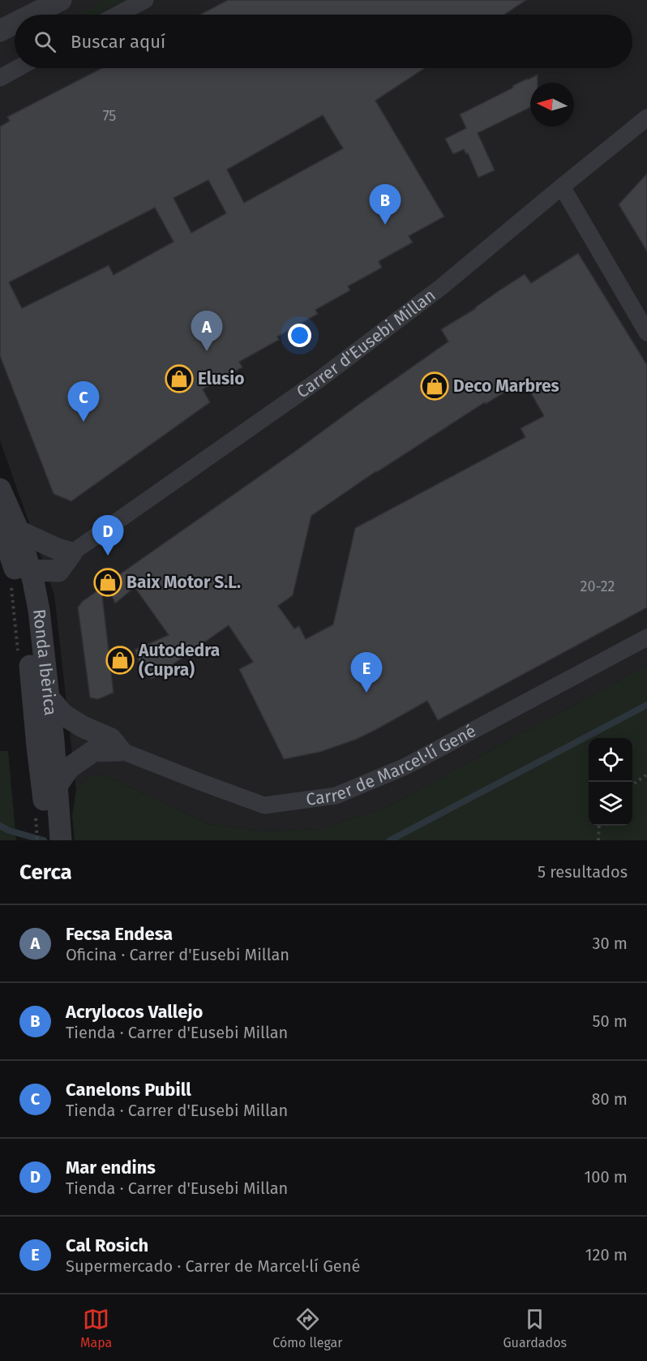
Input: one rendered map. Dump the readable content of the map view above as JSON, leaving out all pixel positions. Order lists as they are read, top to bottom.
{
  "streets": {
    "street": ["Carrer d'Eusebi Millan", "Ronda Ibèrica", "Carrer de Marcel·lí Gené"]
  },
  "places": {
    "shop": [
      "Elusio",
      "Deco Marbres",
      "Baix Motor S.L.",
      "Autodedra (Cupra)"
    ]
  },
  "house_numbers": ["75", "20-22"],
  "north": "left",
  "page": {
    "search": "Buscar aquí",
    "pins": [
      "B",
      "A",
      "C",
      "D",
      "E"
    ],
    "heading": ["Cerca", "5 resultados"],
    "list": [
      {
        "mark": "A",
        "name": "Fecsa Endesa",
        "note": "Oficina · Carrer d'Eusebi Millan",
        "value": "30 m"
      },
      {
        "mark": "B",
        "name": "Acrylocos Vallejo",
        "note": "Tienda · Carrer d'Eusebi Millan",
        "value": "50 m"
      },
      {
        "mark": "C",
        "name": "Canelons Pubill",
        "note": "Tienda · Carrer d'Eusebi Millan",
        "value": "80 m"
      },
      {
        "mark": "D",
        "name": "Mar endins",
        "note": "Tienda · Carrer d'Eusebi Millan",
        "value": "100 m"
      },
      {
        "mark": "E",
        "name": "Cal Rosich",
        "note": "Supermercado · Carrer de Marcel·lí Gené",
        "value": "120 m"
      }
    ],
    "nav": ["Mapa", "Cómo llegar", "Guardados"]
  }
}
